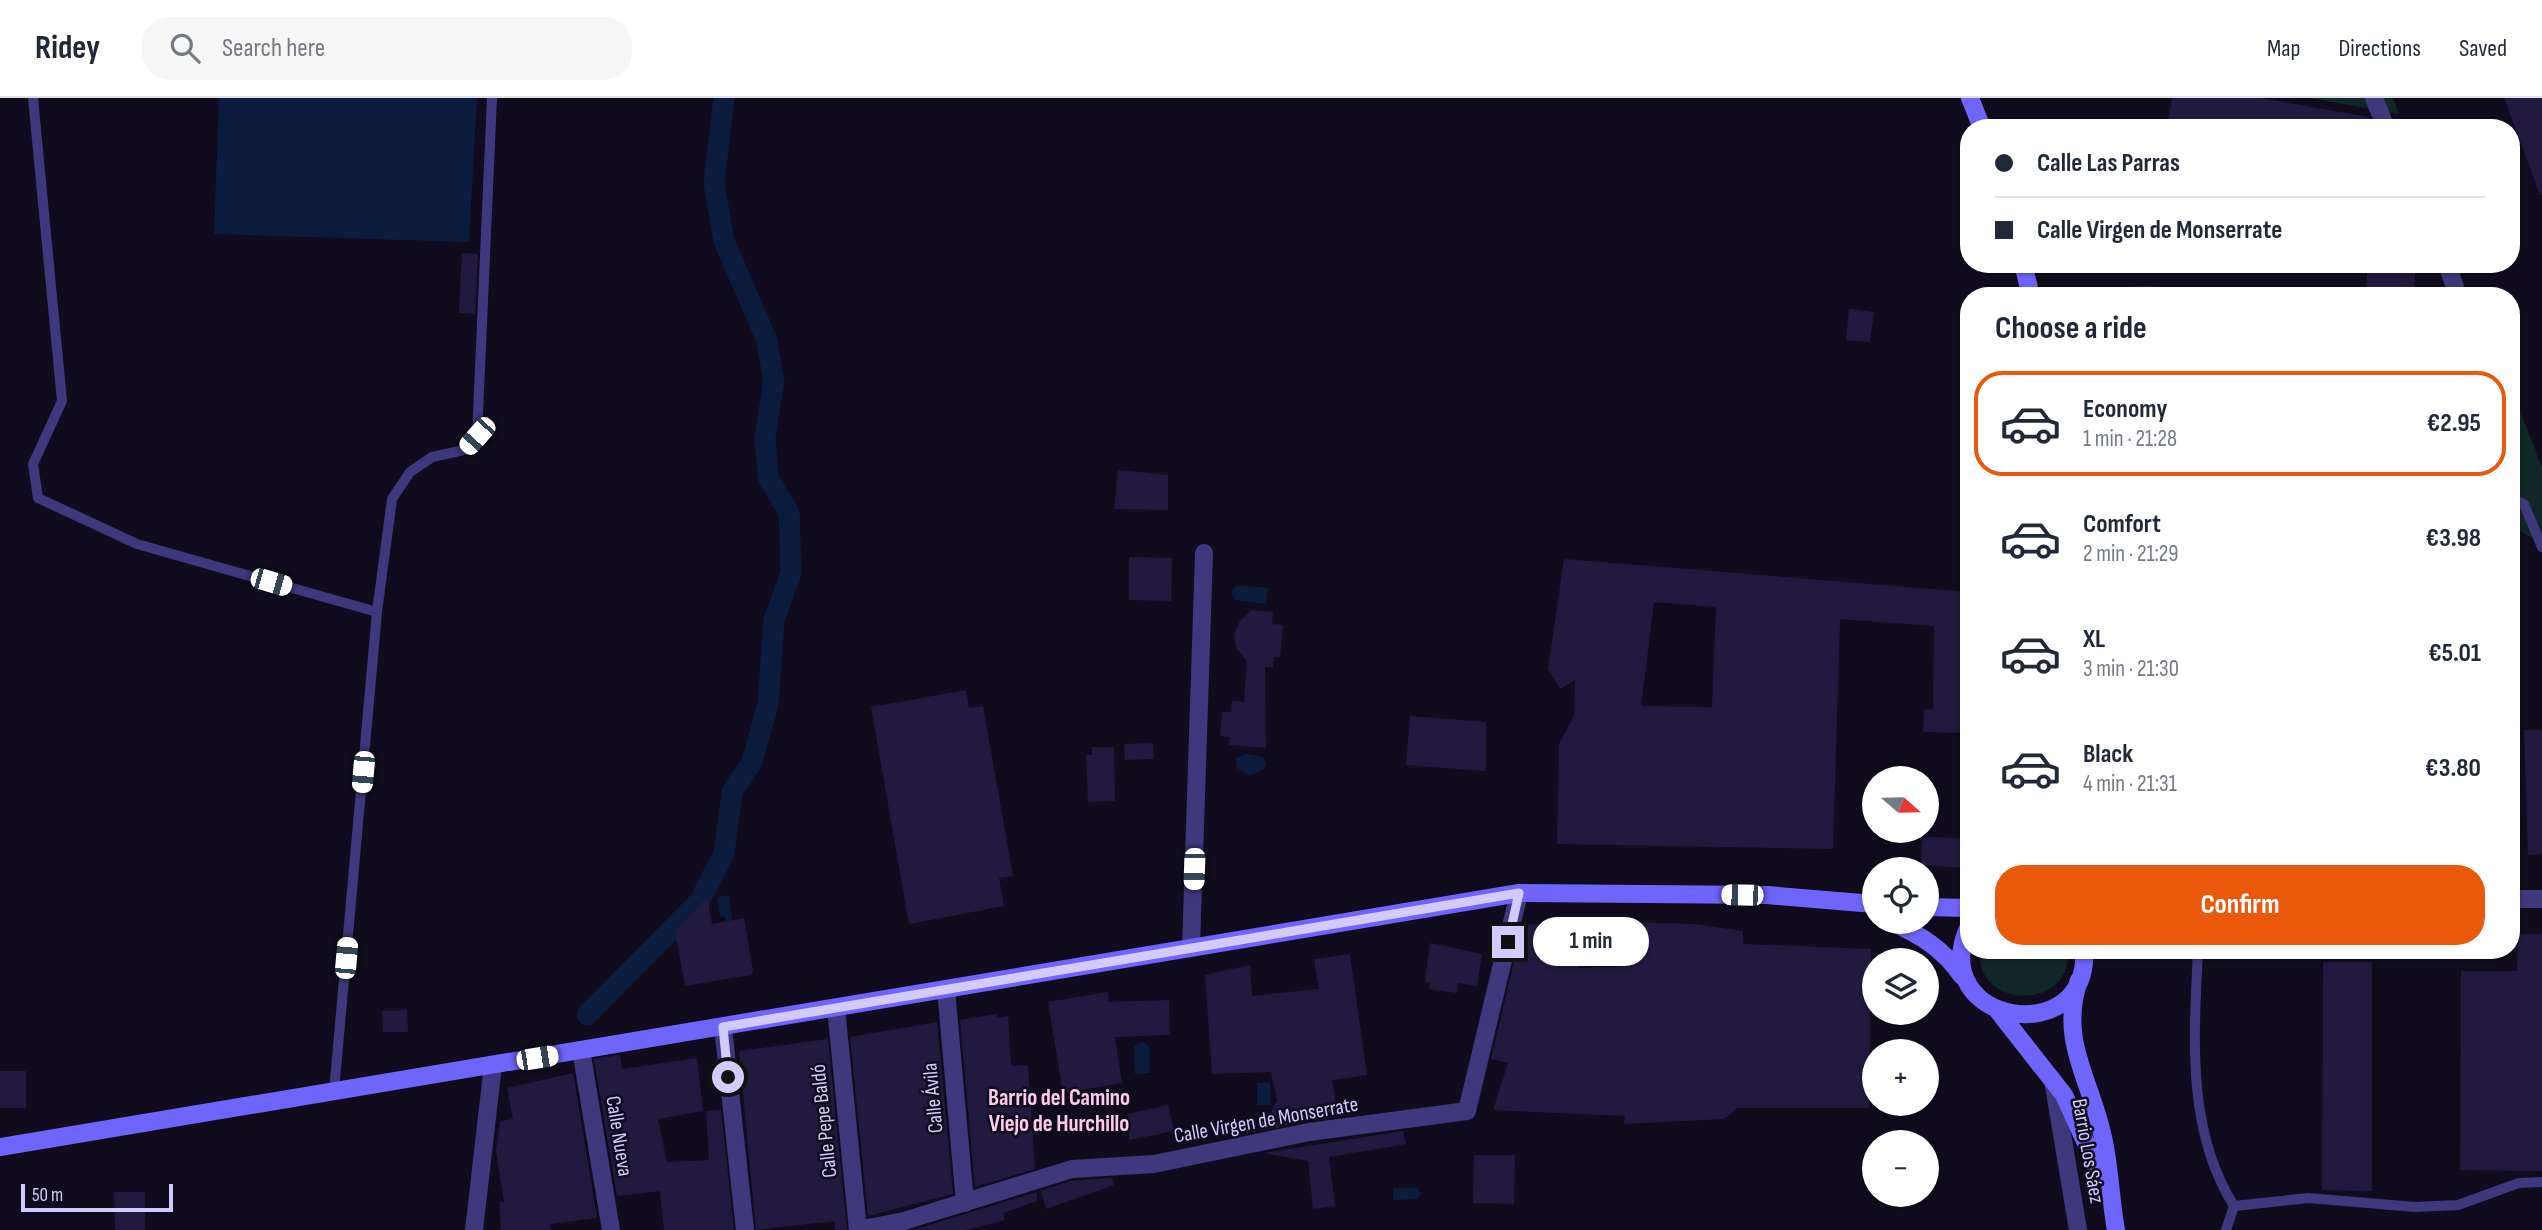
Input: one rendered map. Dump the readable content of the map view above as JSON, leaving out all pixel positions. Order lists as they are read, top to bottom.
{
  "streets": {
    "street": [
      "Calle Ávila",
      "Calle Virgen de Monserrate",
      "Calle Pepe Baldó",
      "Calle Nueva",
      "Barrio Los Sáez"
    ]
  },
  "crossings": [
    ["Calle Ávila", "Calle Virgen de Monserrate"],
    ["Calle Virgen de Monserrate", "Calle Pepe Baldó"]
  ],
  "districts": ["Barrio del Camino Viejo de Hurchillo"],
  "scale_bar": "50 m",
  "north": "right",
  "page": {
    "header": "Ridey",
    "search": "Search here",
    "nav": ["Map", "Directions", "Saved"],
    "banner": ["Calle Las Parras", "Calle Virgen de Monserrate"],
    "heading": "Choose a ride",
    "list": [
      {
        "name": "Economy",
        "note": "1 min · 21:28",
        "value": "€2.95"
      },
      {
        "name": "Comfort",
        "note": "2 min · 21:29",
        "value": "€3.98"
      },
      {
        "name": "XL",
        "note": "3 min · 21:30",
        "value": "€5.01"
      },
      {
        "name": "Black",
        "note": "4 min · 21:31",
        "value": "€3.80"
      }
    ],
    "map_buttons": ["+", "−"],
    "buttons": "Confirm",
    "bubble": "1 min",
    "scale": "50 m"
  }
}
